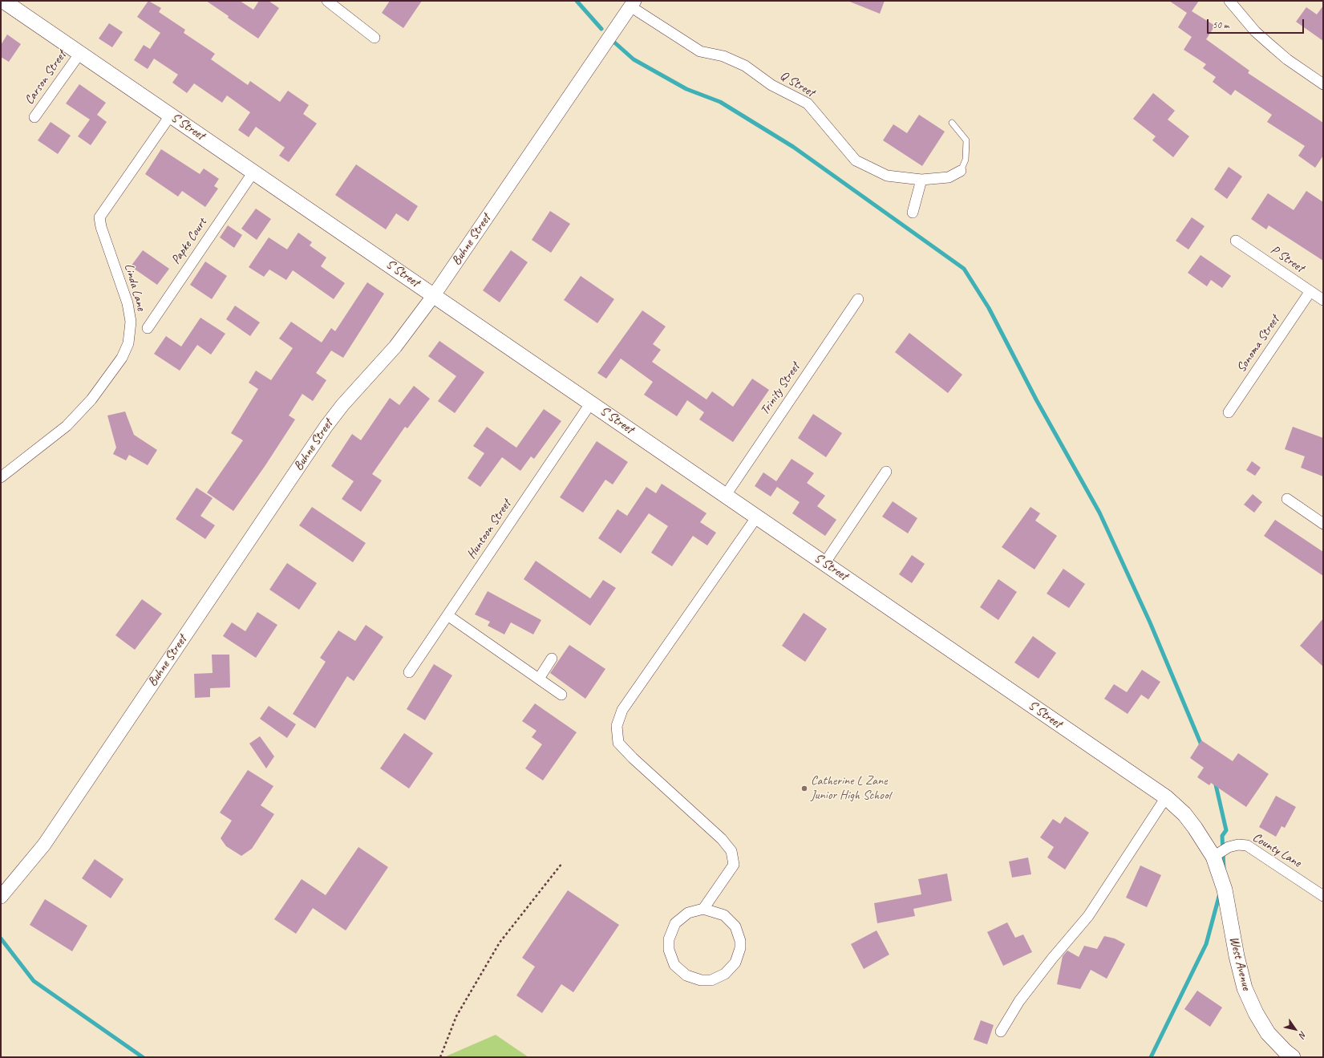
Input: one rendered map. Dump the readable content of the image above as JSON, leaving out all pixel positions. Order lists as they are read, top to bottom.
{
  "streets": {
    "main road": ["S Street", "West Avenue"],
    "street": [
      "Carson Street",
      "Q Street",
      "Buhne Street",
      "Papke Court",
      "P Street",
      "Linda Lane",
      "Sonoma Street",
      "Trinity Street",
      "Huntoon Street",
      "County Lane"
    ]
  },
  "crossings": [
    ["Carson Street", "S Street"],
    ["Q Street", "Buhne Street"],
    ["S Street", "Buhne Street"],
    ["S Street", "Papke Court"],
    ["S Street", "Linda Lane"],
    ["S Street", "Trinity Street"],
    ["S Street", "Huntoon Street"],
    ["S Street", "County Lane"],
    ["S Street", "West Avenue"],
    ["P Street", "Sonoma Street"],
    ["County Lane", "West Avenue"]
  ],
  "places": ["Catherine L Zane Junior High School"],
  "scale_bar": "50 m",
  "north": "bottom right"
}
